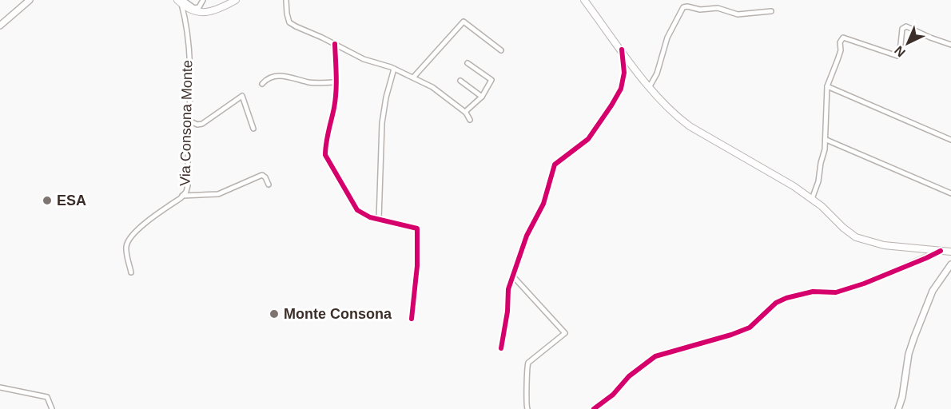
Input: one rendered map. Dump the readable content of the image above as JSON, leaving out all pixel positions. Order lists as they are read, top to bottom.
{
  "streets": {
    "street": ["Via Consona Monte"]
  },
  "places": ["ESA", "Monte Consona"],
  "north": "bottom left"
}
